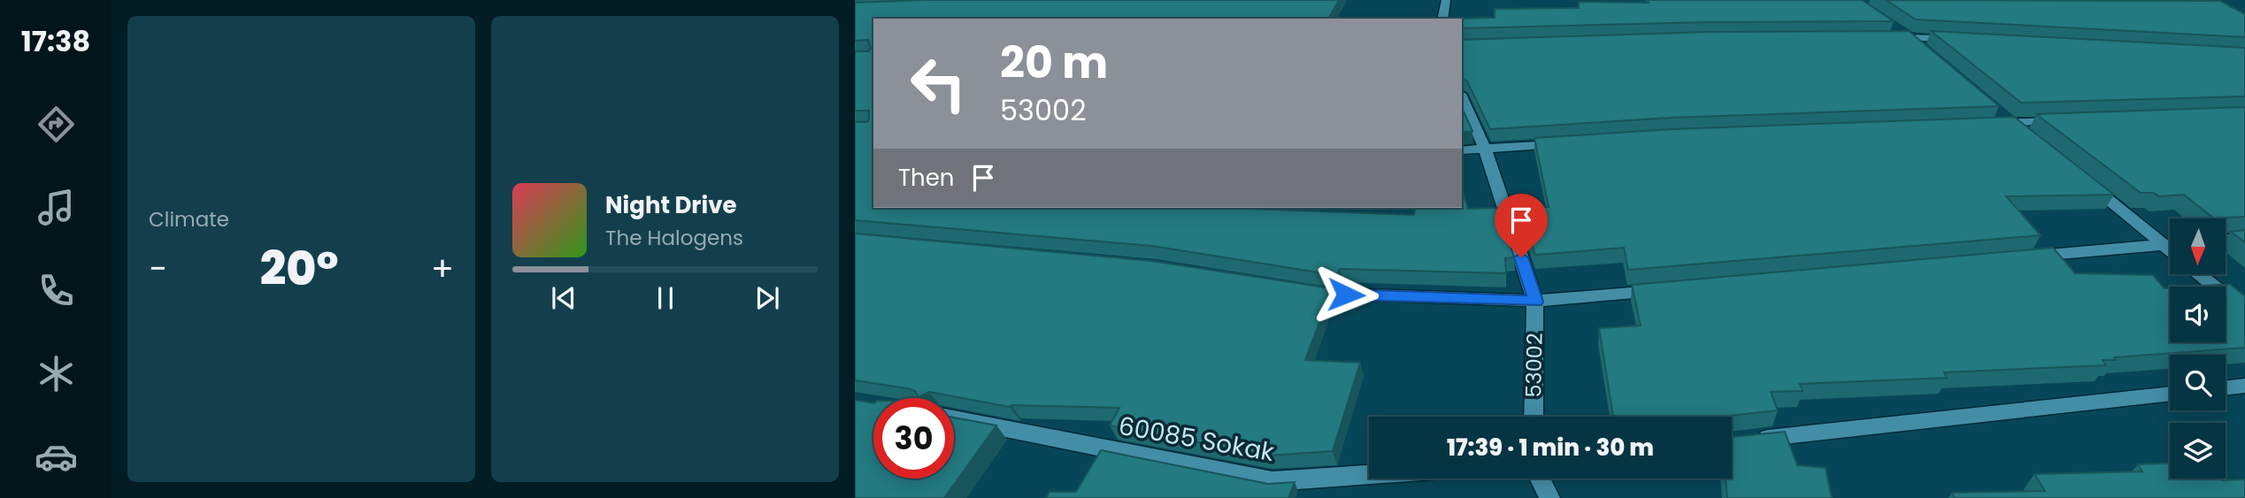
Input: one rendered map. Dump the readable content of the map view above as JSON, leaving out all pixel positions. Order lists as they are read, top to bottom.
{
  "streets": {
    "street": ["53002", "60085 Sokak"]
  },
  "north": "bottom",
  "page": {
    "tabs": "17:38",
    "tile": "Climate",
    "turn": ["20 m", "53002"],
    "then": "Then",
    "song": ["Night Drive", "The Halogens"],
    "heat": ["−", "20°", "+"],
    "limit": "30",
    "trip": "17:39 · 1 min · 30 m"
  }
}
